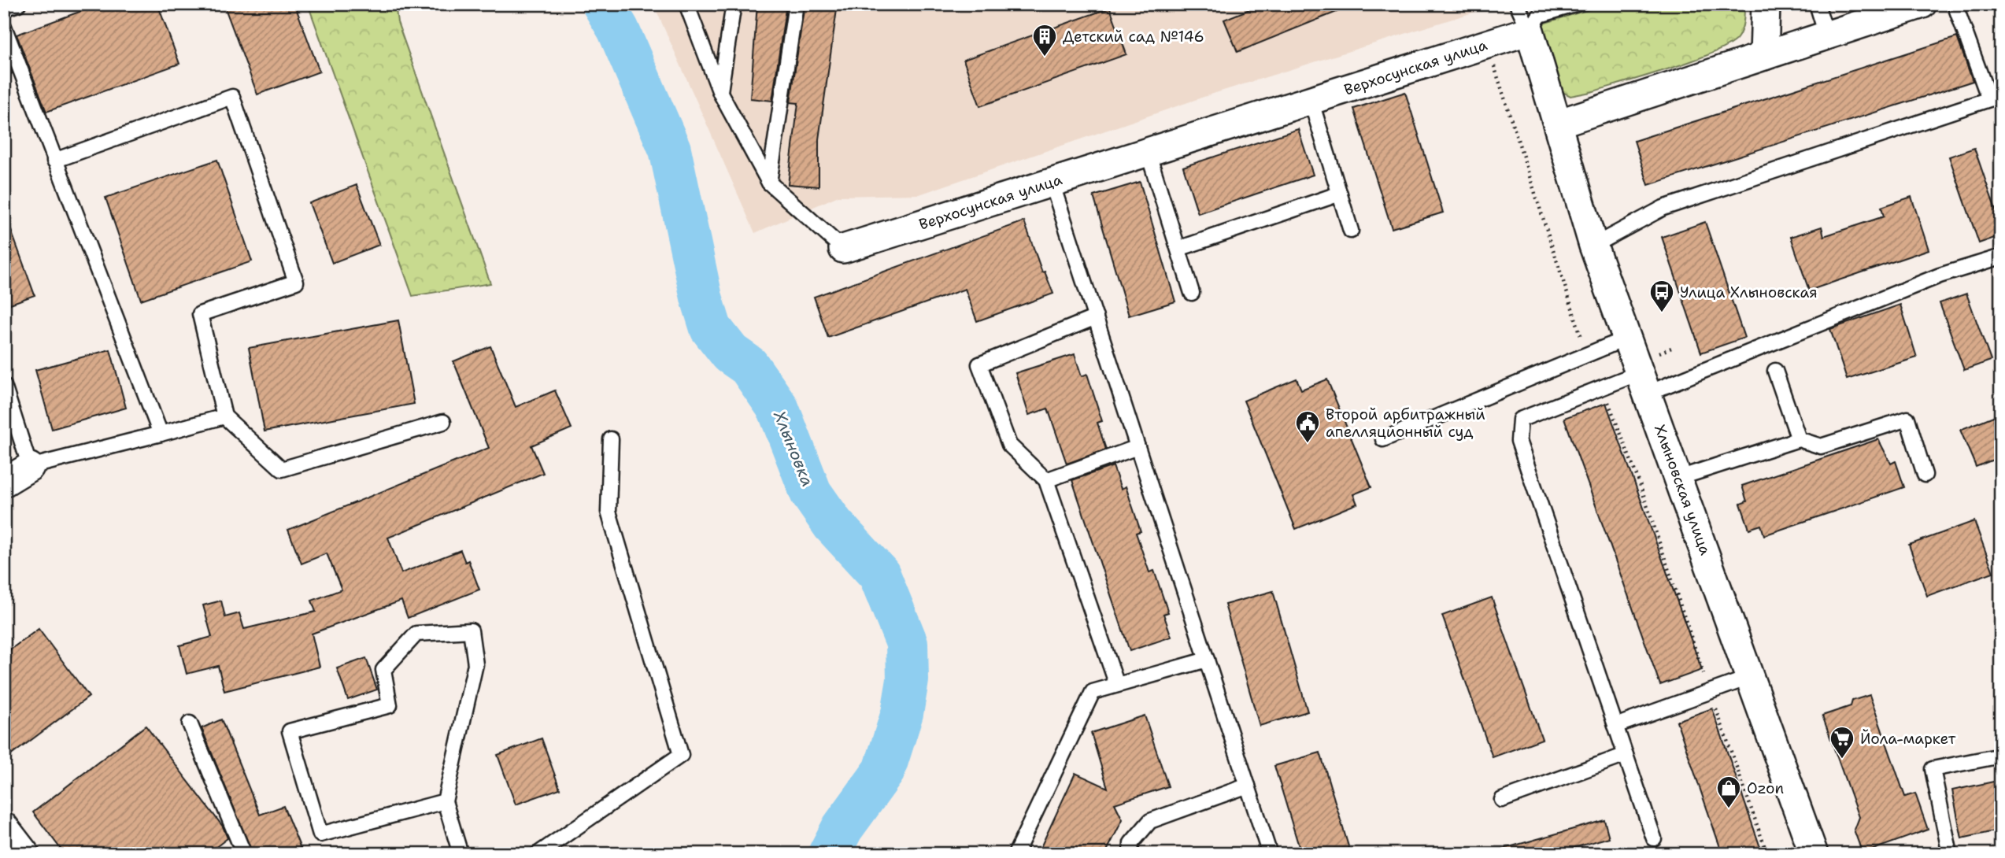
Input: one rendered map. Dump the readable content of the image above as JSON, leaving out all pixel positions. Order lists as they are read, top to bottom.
{
  "streets": {
    "street": ["Верхосунская улица", "Хлыновская улица"]
  },
  "water": ["Хлыновка"],
  "places": {
    "building": ["Детский сад №146"],
    "bus stop": ["Улица Хлыновская"],
    "public building": ["Второй арбитражный апелляционный суд"],
    "supermarket": ["Йола-маркет"],
    "shop": ["Ozon"]
  }
}
